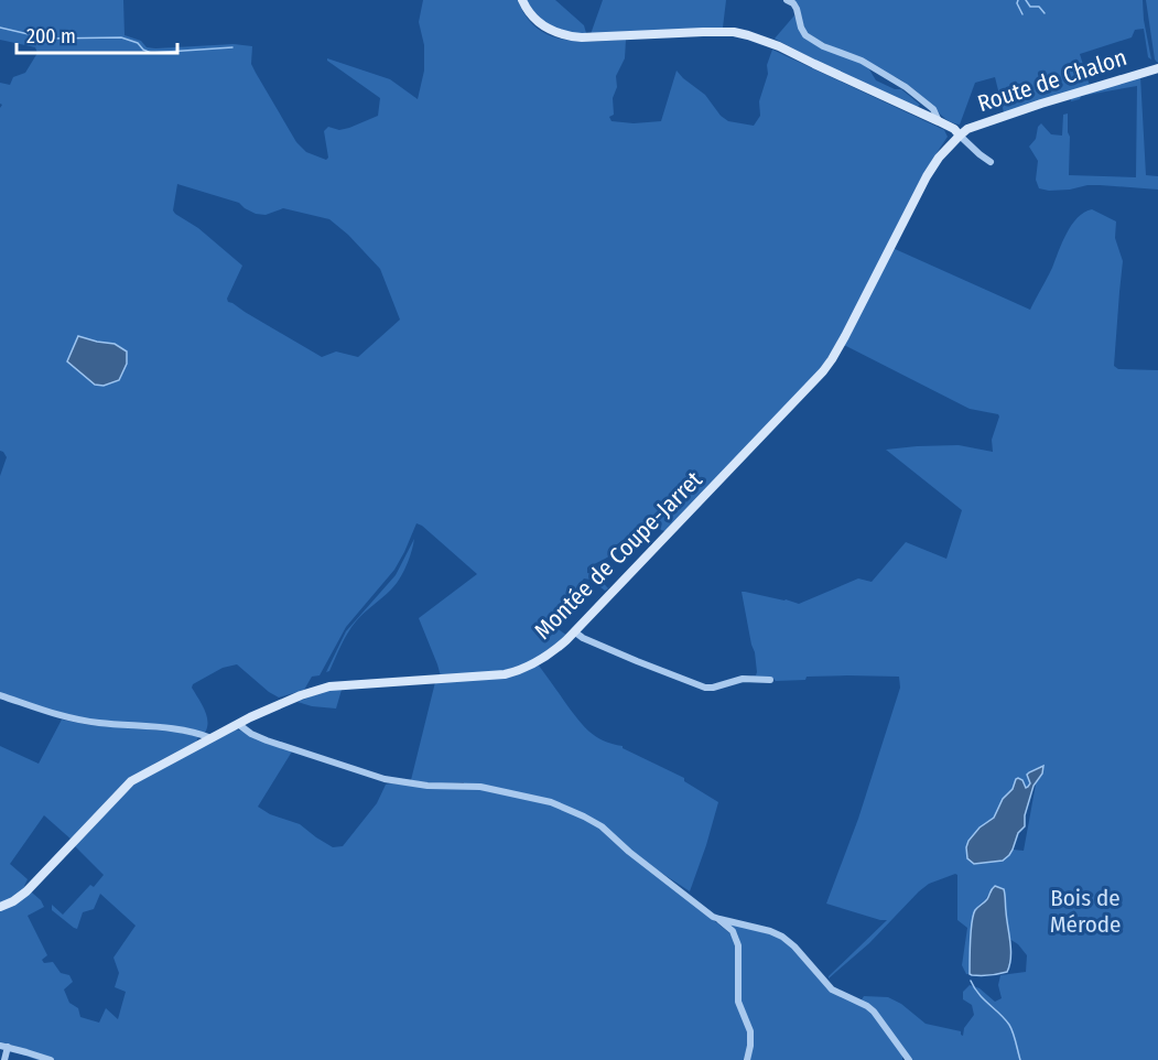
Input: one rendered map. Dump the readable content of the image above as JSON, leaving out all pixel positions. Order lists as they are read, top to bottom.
{
  "streets": {
    "main road": ["Route de Chalon", "Montée de Coupe-Jarret"]
  },
  "crossings": [
    ["Route de Chalon", "Montée de Coupe-Jarret"]
  ],
  "parks": ["Bois de Mérode"],
  "scale_bar": "200 m"
}
